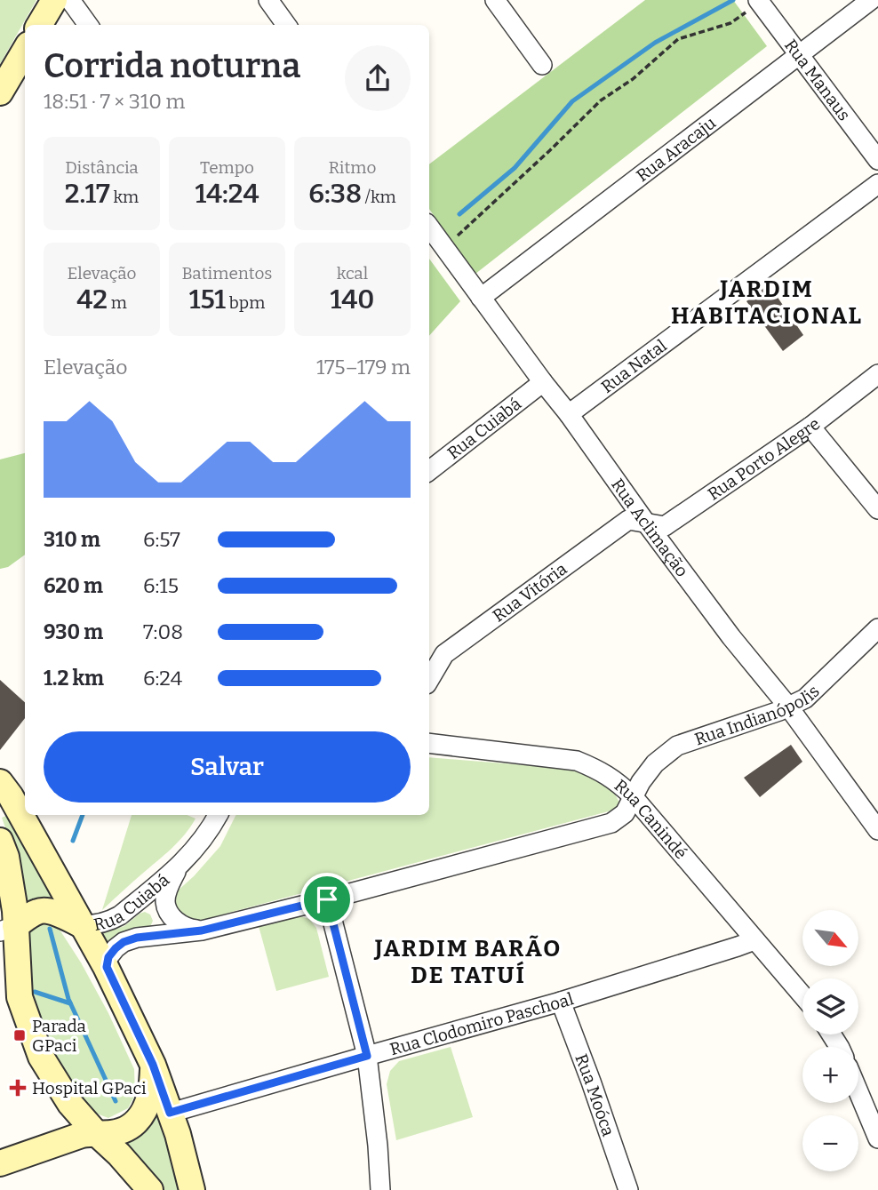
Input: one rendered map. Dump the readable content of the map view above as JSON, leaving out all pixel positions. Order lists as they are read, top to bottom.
{
  "streets": {
    "street": [
      "Rua Manaus",
      "Rua Aracaju",
      "Rua Natal",
      "Rua Cuiabá",
      "Rua Porto Alegre",
      "Rua Aclimação",
      "Rua Vitória",
      "Rua Indianópolis",
      "Rua Canindé",
      "Rua Clodomiro Paschoal",
      "Rua Moóca"
    ]
  },
  "crossings": [
    ["Rua Manaus", "Rua Aracaju"],
    ["Rua Aracaju", "Rua Aclimação"],
    ["Rua Natal", "Rua Aclimação"],
    ["Rua Cuiabá", "Rua Aclimação"],
    ["Rua Cuiabá", "Rua Indianópolis"],
    ["Rua Porto Alegre", "Rua Aclimação"],
    ["Rua Porto Alegre", "Rua Vitória"],
    ["Rua Aclimação", "Rua Vitória"],
    ["Rua Aclimação", "Rua Indianópolis"],
    ["Rua Indianópolis", "Rua Canindé"],
    ["Rua Canindé", "Rua Clodomiro Paschoal"],
    ["Rua Clodomiro Paschoal", "Rua Moóca"]
  ],
  "districts": ["JARDIM HABITACIONAL", "JARDIM BARÃO DE TATUÍ"],
  "places": {
    "transit": ["Parada GPaci"],
    "health": ["Hospital GPaci"]
  },
  "north": "bottom right",
  "page": {
    "heading": ["Corrida noturna", "18:51 · 7 × 310 m"],
    "stats": [
      ["Distância", "2.17 km"],
      ["Tempo", "14:24"],
      ["Ritmo", "6:38 /km"],
      ["Elevação", "42 m"],
      ["Batimentos", "151 bpm"],
      ["kcal", "140"]
    ],
    "chart": ["Elevação", "175–179 m"],
    "list": [
      {
        "name": "310 m",
        "note": "6:57"
      },
      {
        "name": "620 m",
        "note": "6:15"
      },
      {
        "name": "930 m",
        "note": "7:08"
      },
      {
        "name": "1.2 km",
        "note": "6:24"
      }
    ],
    "buttons": "Salvar",
    "map_buttons": ["+", "−"]
  }
}
